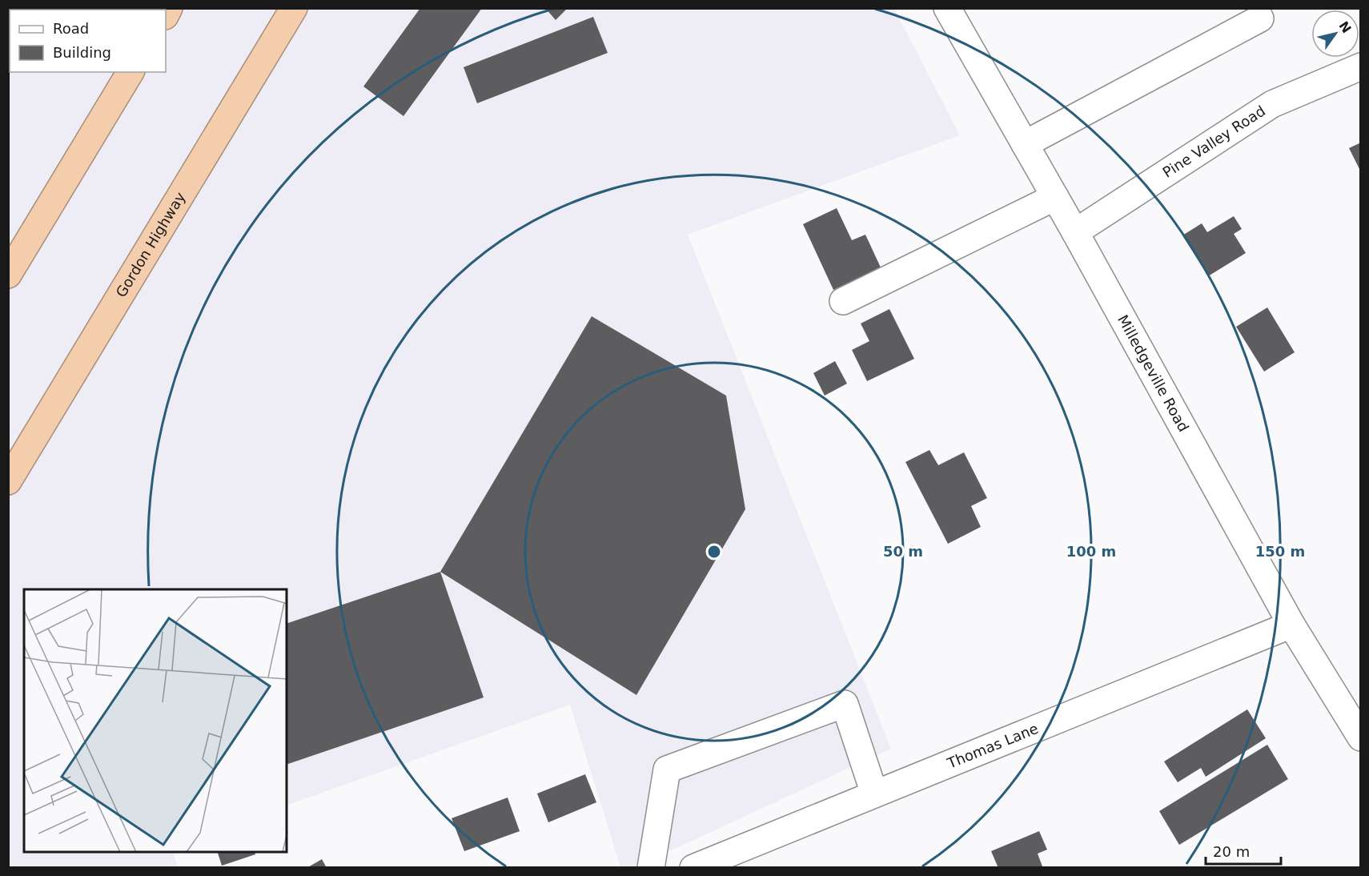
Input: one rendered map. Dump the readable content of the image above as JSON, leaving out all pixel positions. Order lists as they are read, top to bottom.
{
  "streets": {
    "highway": ["Gordon Highway"],
    "street": ["Pine Valley Road", "Milledgeville Road", "Thomas Lane"]
  },
  "crossings": [
    ["Pine Valley Road", "Milledgeville Road"],
    ["Milledgeville Road", "Thomas Lane"]
  ],
  "legend": ["Road", "Building"],
  "scale_bar": "20 m",
  "north": "top right",
  "rings": ["50 m", "100 m", "150 m"]
}
